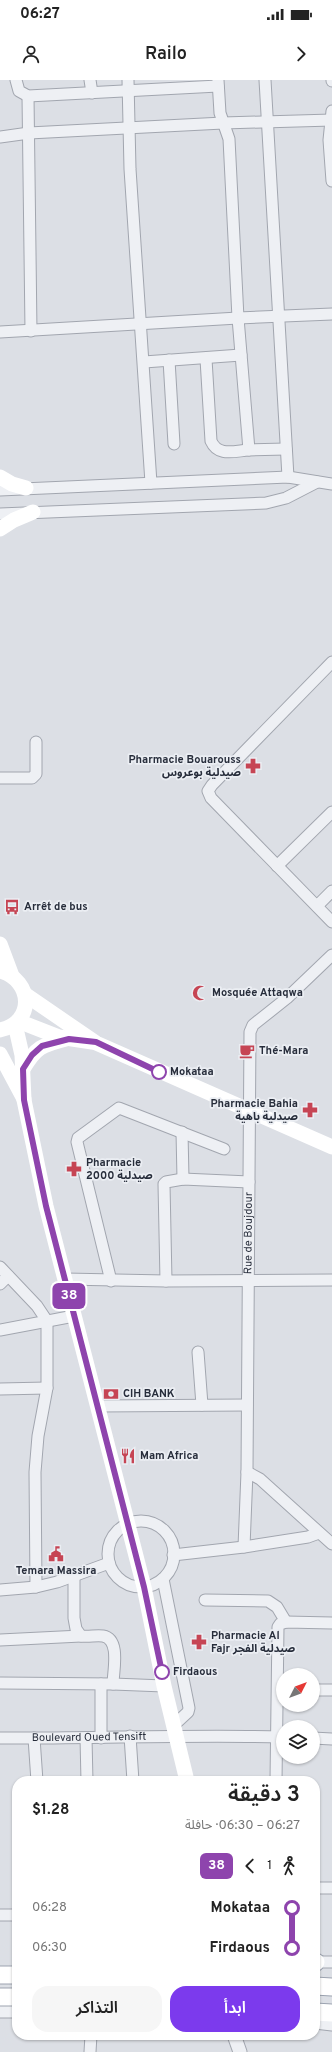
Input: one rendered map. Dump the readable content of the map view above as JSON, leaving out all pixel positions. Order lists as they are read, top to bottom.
{
  "streets": {
    "street": ["Rue de Boujdour", "Boulevard Oued Tensift"]
  },
  "places": {
    "pharmacy": [
      "Pharmacie Bouarouss صيدلية بوعروس",
      "Pharmacie Bahia صيدلية باهية",
      "Pharmacie 2000 صيدلية",
      "Pharmacie Al Fajr صيدلية الفجر"
    ],
    "bus stop": ["Arrêt de bus"],
    "mosque": ["Mosquée Attaqwa"],
    "cafe": ["Thé-Mara"],
    "other": ["Mokataa", "Firdaous"],
    "bank": ["CIH BANK"],
    "restaurant": ["Mam Africa"],
    "public building": ["Temara Massira"]
  },
  "lines": ["bus line 38"],
  "north": "top right",
  "page": {
    "status": "06:27",
    "header": "Railo",
    "on_map": "38",
    "heading": ["3 دقيقة", "06:27 – 06:30 · حافلة", "$1.28"],
    "legs": ["1", "38"],
    "list": [
      {
        "name": "Mokataa",
        "value": "06:28"
      },
      {
        "name": "Firdaous",
        "value": "06:30"
      }
    ],
    "buttons": ["ابدأ", "التذاكر"]
  }
}
